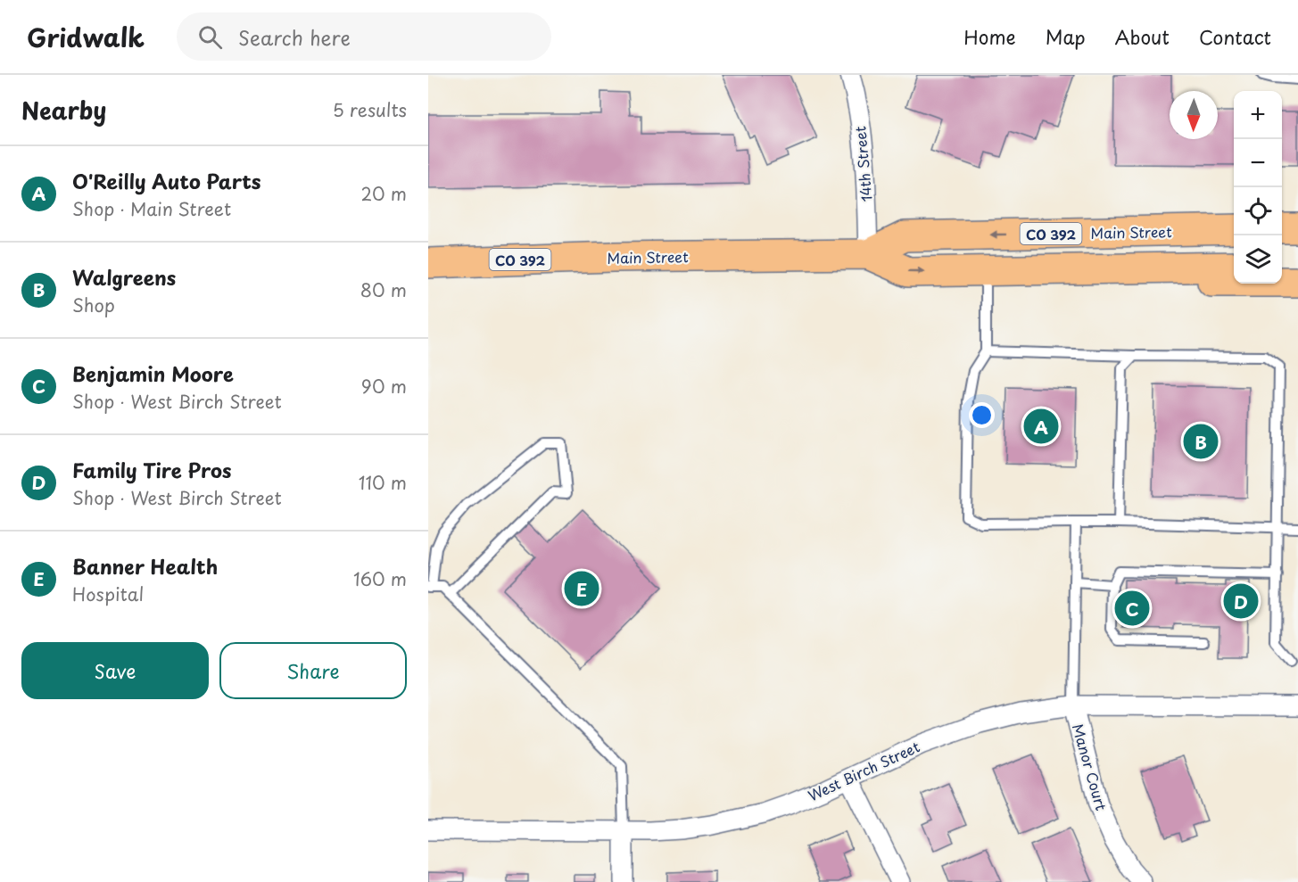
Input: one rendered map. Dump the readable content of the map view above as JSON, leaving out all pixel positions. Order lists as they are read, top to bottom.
{
  "streets": {
    "main road": ["Main Street", "CO 392"],
    "street": ["14th Street", "Manor Court", "West Birch Street"]
  },
  "crossings": [
    ["14th Street", "Main Street"],
    ["Manor Court", "West Birch Street"]
  ],
  "north": "bottom",
  "page": {
    "header": "Gridwalk",
    "search": "Search here",
    "nav": [
      "Home",
      "Map",
      "About",
      "Contact"
    ],
    "heading": ["Nearby", "5 results"],
    "map_buttons": ["+", "−"],
    "list": [
      {
        "mark": "A",
        "name": "O'Reilly Auto Parts",
        "note": "Shop · Main Street",
        "value": "20 m"
      },
      {
        "mark": "B",
        "name": "Walgreens",
        "note": "Shop",
        "value": "80 m"
      },
      {
        "mark": "C",
        "name": "Benjamin Moore",
        "note": "Shop · West Birch Street",
        "value": "90 m"
      },
      {
        "mark": "D",
        "name": "Family Tire Pros",
        "note": "Shop · West Birch Street",
        "value": "110 m"
      },
      {
        "mark": "E",
        "name": "Banner Health",
        "note": "Hospital",
        "value": "160 m"
      }
    ],
    "pins": [
      "A",
      "B",
      "E",
      "D",
      "C"
    ],
    "buttons": ["Save", "Share"]
  }
}
